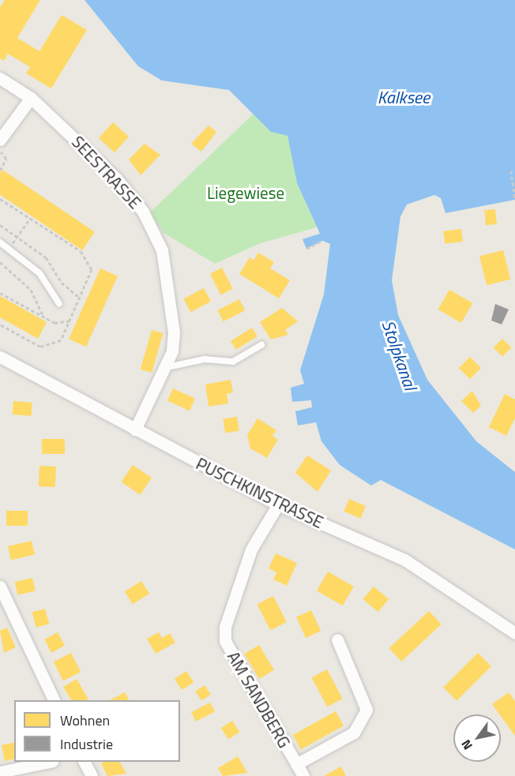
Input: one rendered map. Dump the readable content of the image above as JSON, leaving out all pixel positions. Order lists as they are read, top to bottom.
{
  "streets": {
    "street": ["SEESTRASSE", "PUSCHKINSTRASSE", "AM SANDBERG"]
  },
  "crossings": [
    ["SEESTRASSE", "PUSCHKINSTRASSE"],
    ["PUSCHKINSTRASSE", "AM SANDBERG"]
  ],
  "water": ["Kalksee", "Stolpkanal"],
  "parks": ["Liegewiese"],
  "legend": ["Wohnen", "Industrie"],
  "north": "bottom left"
}
